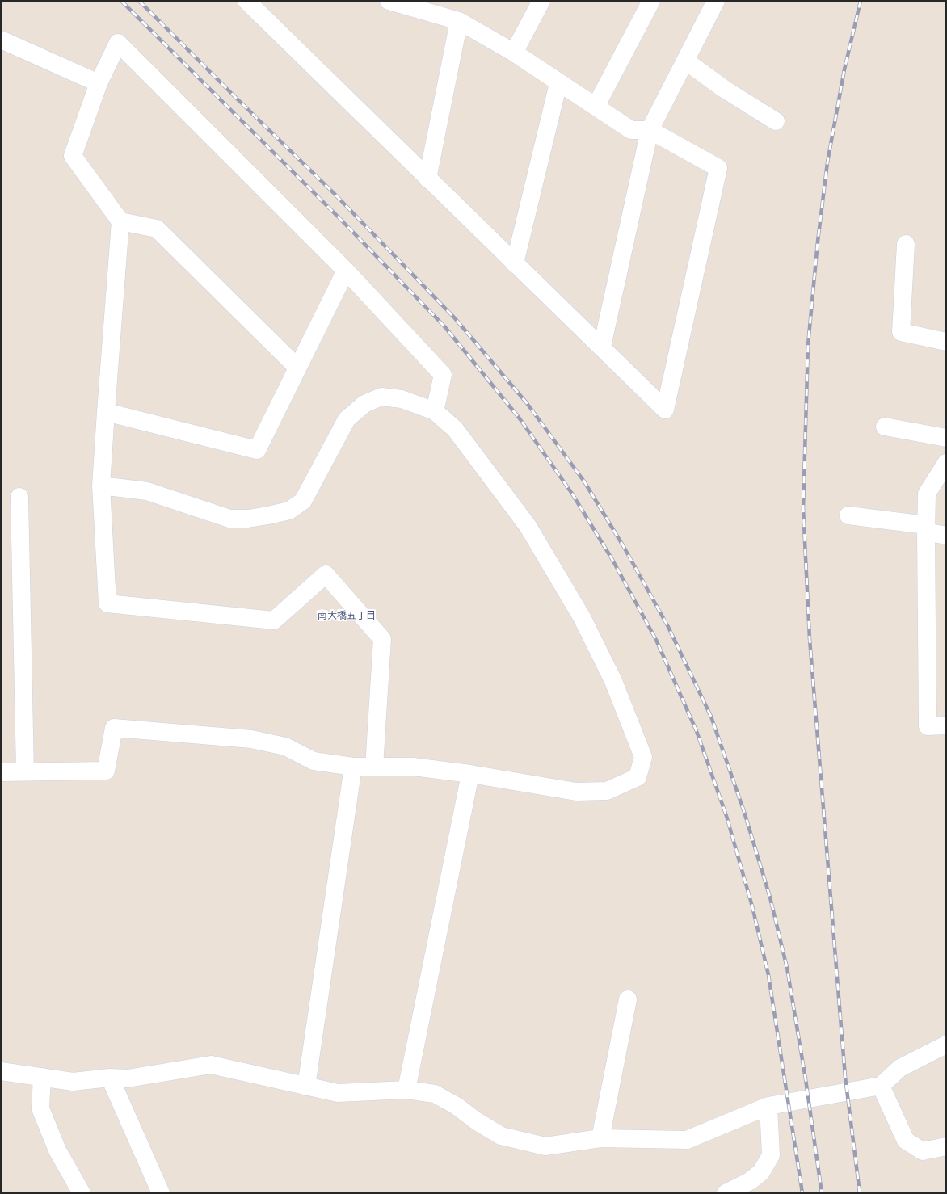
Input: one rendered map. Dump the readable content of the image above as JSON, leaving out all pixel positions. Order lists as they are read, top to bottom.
{
  "districts": ["南大橋五丁目"]
}
